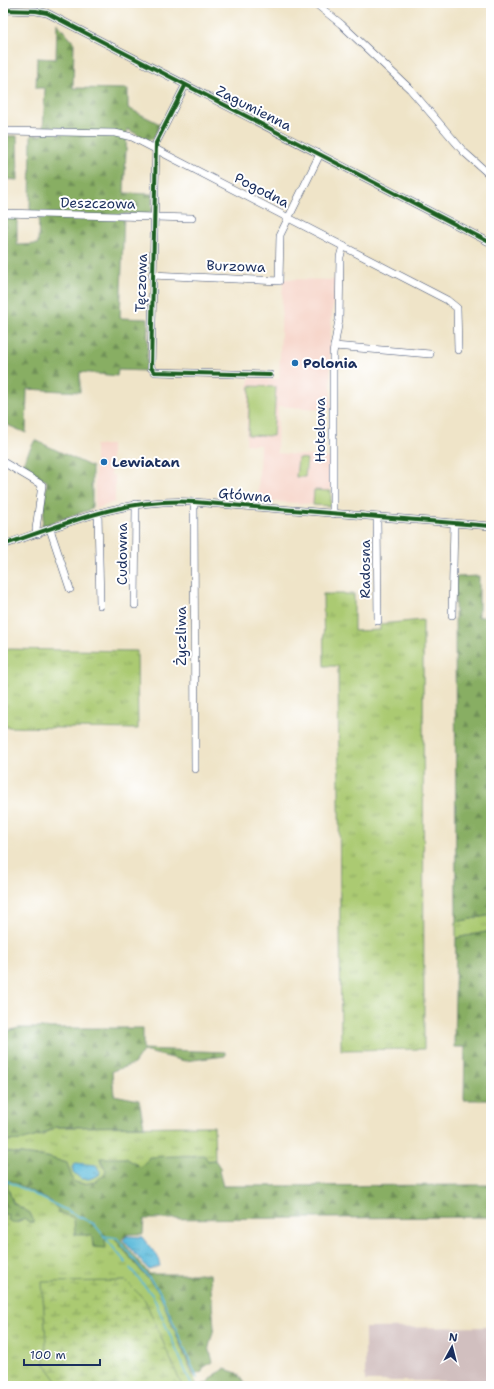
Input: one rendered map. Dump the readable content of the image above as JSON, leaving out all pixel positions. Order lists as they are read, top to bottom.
{
  "streets": {
    "street": [
      "Zagumienna",
      "Pogodna",
      "Deszczowa",
      "Burzowa",
      "Tęczowa",
      "Hotelowa",
      "Główna",
      "Cudowna",
      "Radosna",
      "Życzliwa"
    ]
  },
  "crossings": [
    ["Zagumienna", "Burzowa"],
    ["Zagumienna", "Tęczowa"],
    ["Pogodna", "Burzowa"],
    ["Pogodna", "Tęczowa"],
    ["Pogodna", "Hotelowa"],
    ["Deszczowa", "Tęczowa"],
    ["Burzowa", "Tęczowa"],
    ["Hotelowa", "Główna"],
    ["Główna", "Cudowna"],
    ["Główna", "Radosna"],
    ["Główna", "Życzliwa"]
  ],
  "places": ["Polonia", "Lewiatan"],
  "scale_bar": "100 m",
  "north": "top"
}
